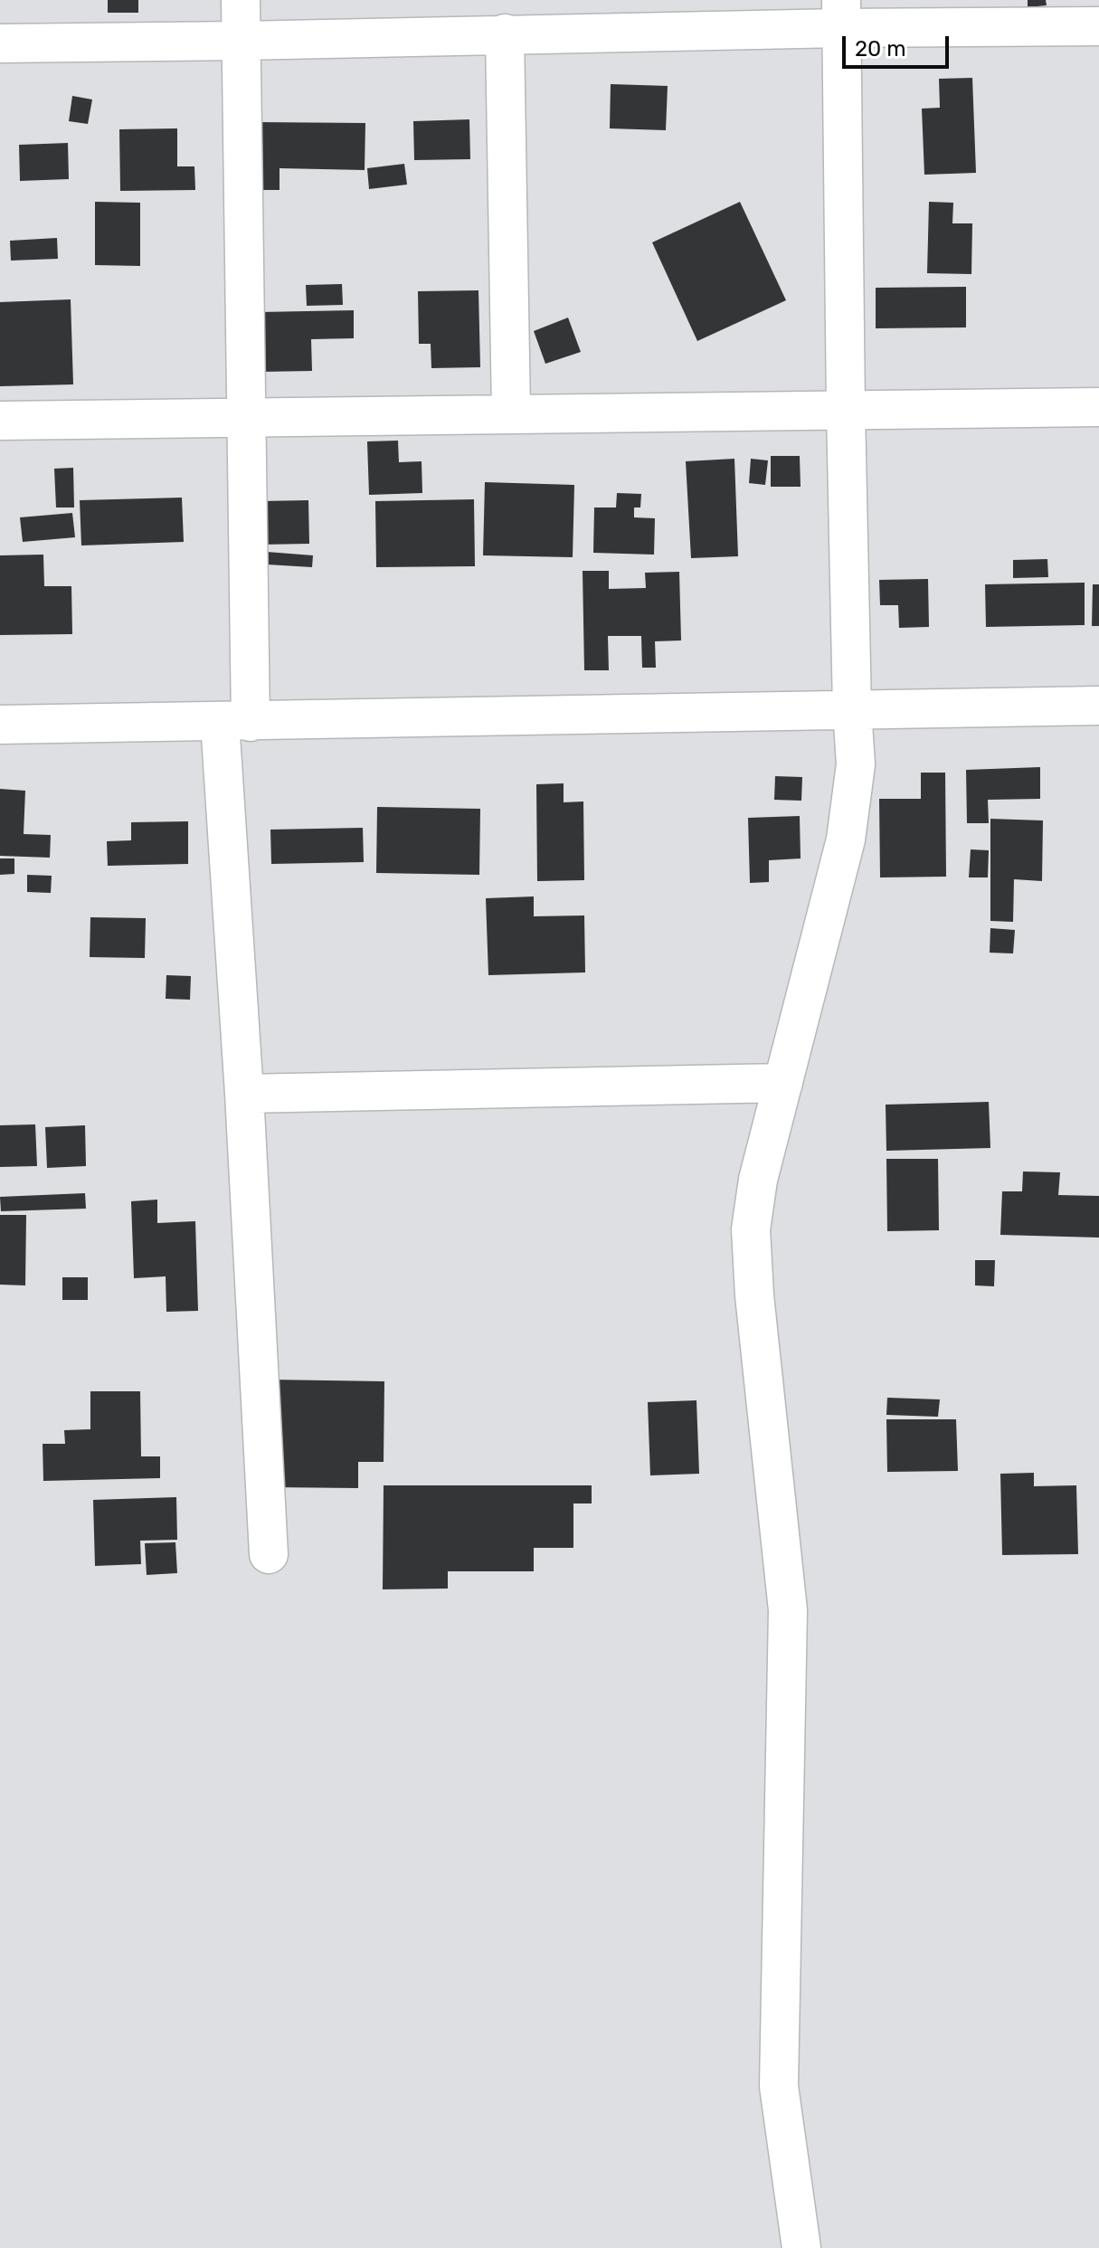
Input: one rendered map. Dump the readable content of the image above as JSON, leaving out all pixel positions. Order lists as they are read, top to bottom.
{
  "scale_bar": "20 m"
}
